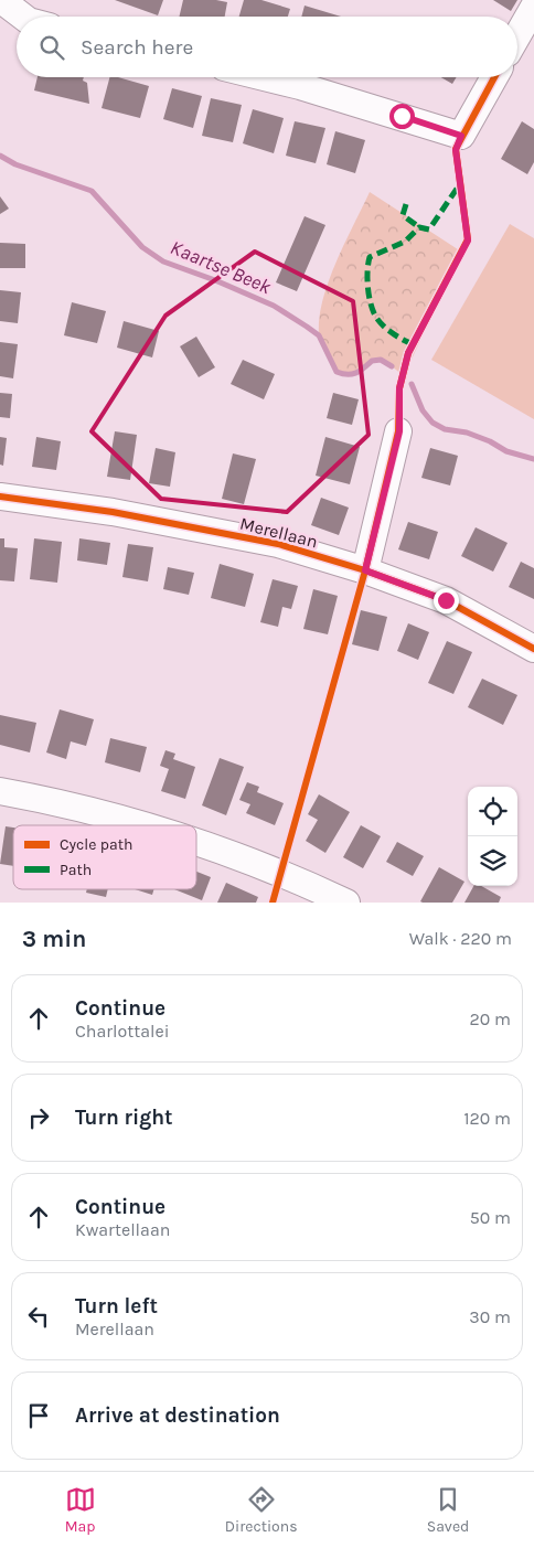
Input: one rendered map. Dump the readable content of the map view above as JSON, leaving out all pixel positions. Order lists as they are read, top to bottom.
{
  "streets": {
    "street": ["Merellaan"]
  },
  "water": ["Kaartse Beek"],
  "legend": ["Cycle path", "Path"],
  "page": {
    "search": "Search here",
    "heading": ["3 min", "Walk · 220 m"],
    "list": [
      ["Continue", "Charlottalei", "20 m"],
      ["Turn right", "120 m"],
      ["Continue", "Kwartellaan", "50 m"],
      ["Turn left", "Merellaan", "30 m"],
      "Arrive at destination"
    ],
    "nav": ["Map", "Directions", "Saved"]
  }
}
